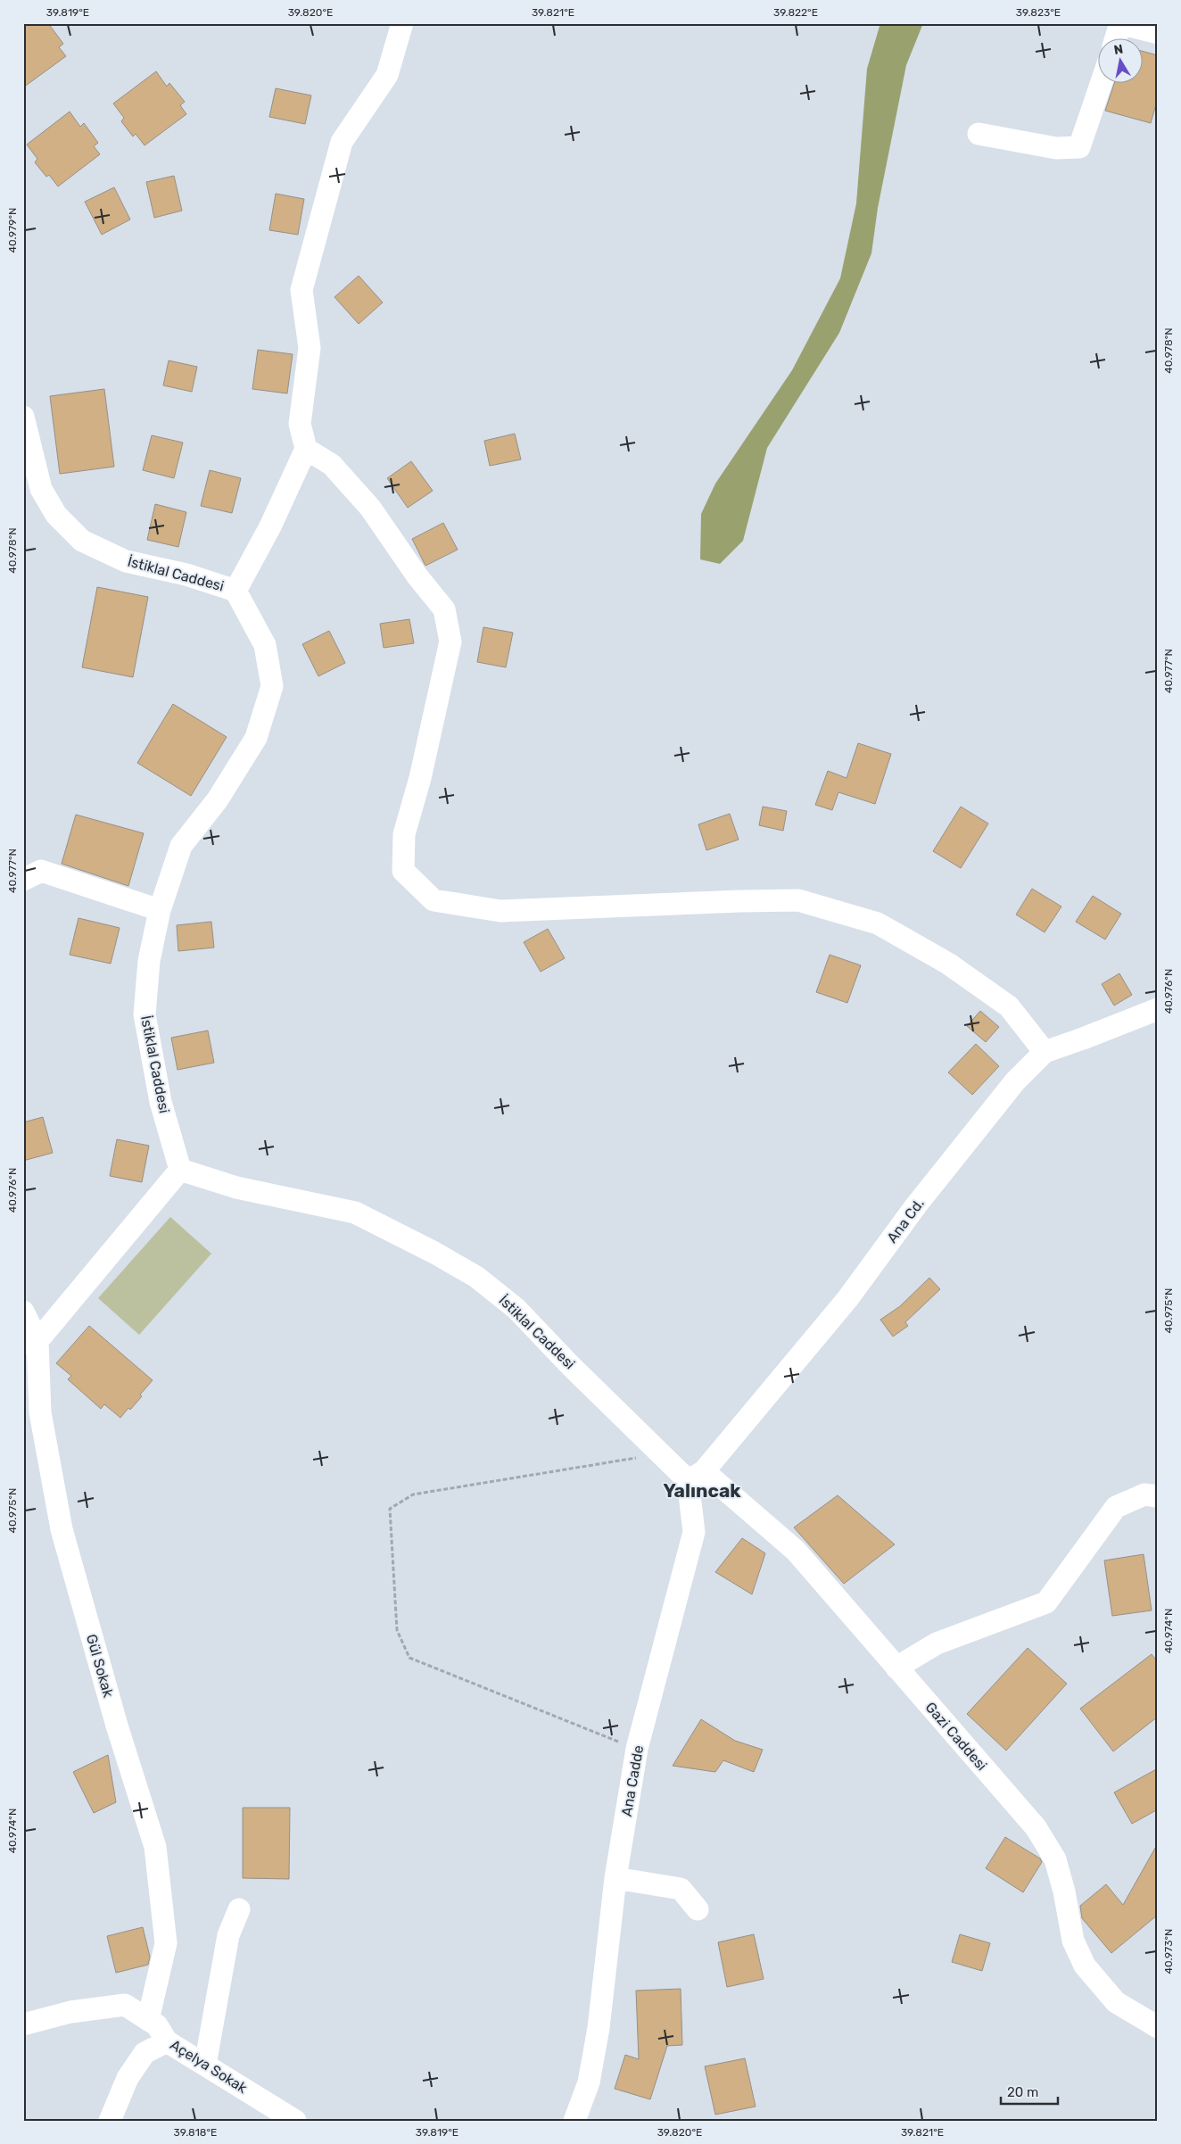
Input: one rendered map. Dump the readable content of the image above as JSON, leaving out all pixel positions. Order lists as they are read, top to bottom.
{
  "streets": {
    "street": [
      "İstiklal Caddesi",
      "Ana Cd.",
      "Gül Sokak",
      "Gazi Caddesi",
      "Ana Cadde",
      "Açelya Sokak"
    ]
  },
  "crossings": [
    ["Ana Cd.", "Gazi Caddesi"],
    ["Ana Cd.", "Ana Cadde"],
    ["Gül Sokak", "Açelya Sokak"],
    ["Gazi Caddesi", "Ana Cadde"]
  ],
  "districts": ["Yalıncak"],
  "scale_bar": "20 m",
  "north": "top",
  "coordinates": [
    "39.819°E",
    "39.820°E",
    "39.821°E",
    "39.822°E",
    "39.823°E",
    "40.979°N",
    "40.978°N",
    "40.977°N",
    "40.976°N",
    "40.975°N",
    "40.974°N",
    "40.973°N",
    "39.818°E"
  ]
}
